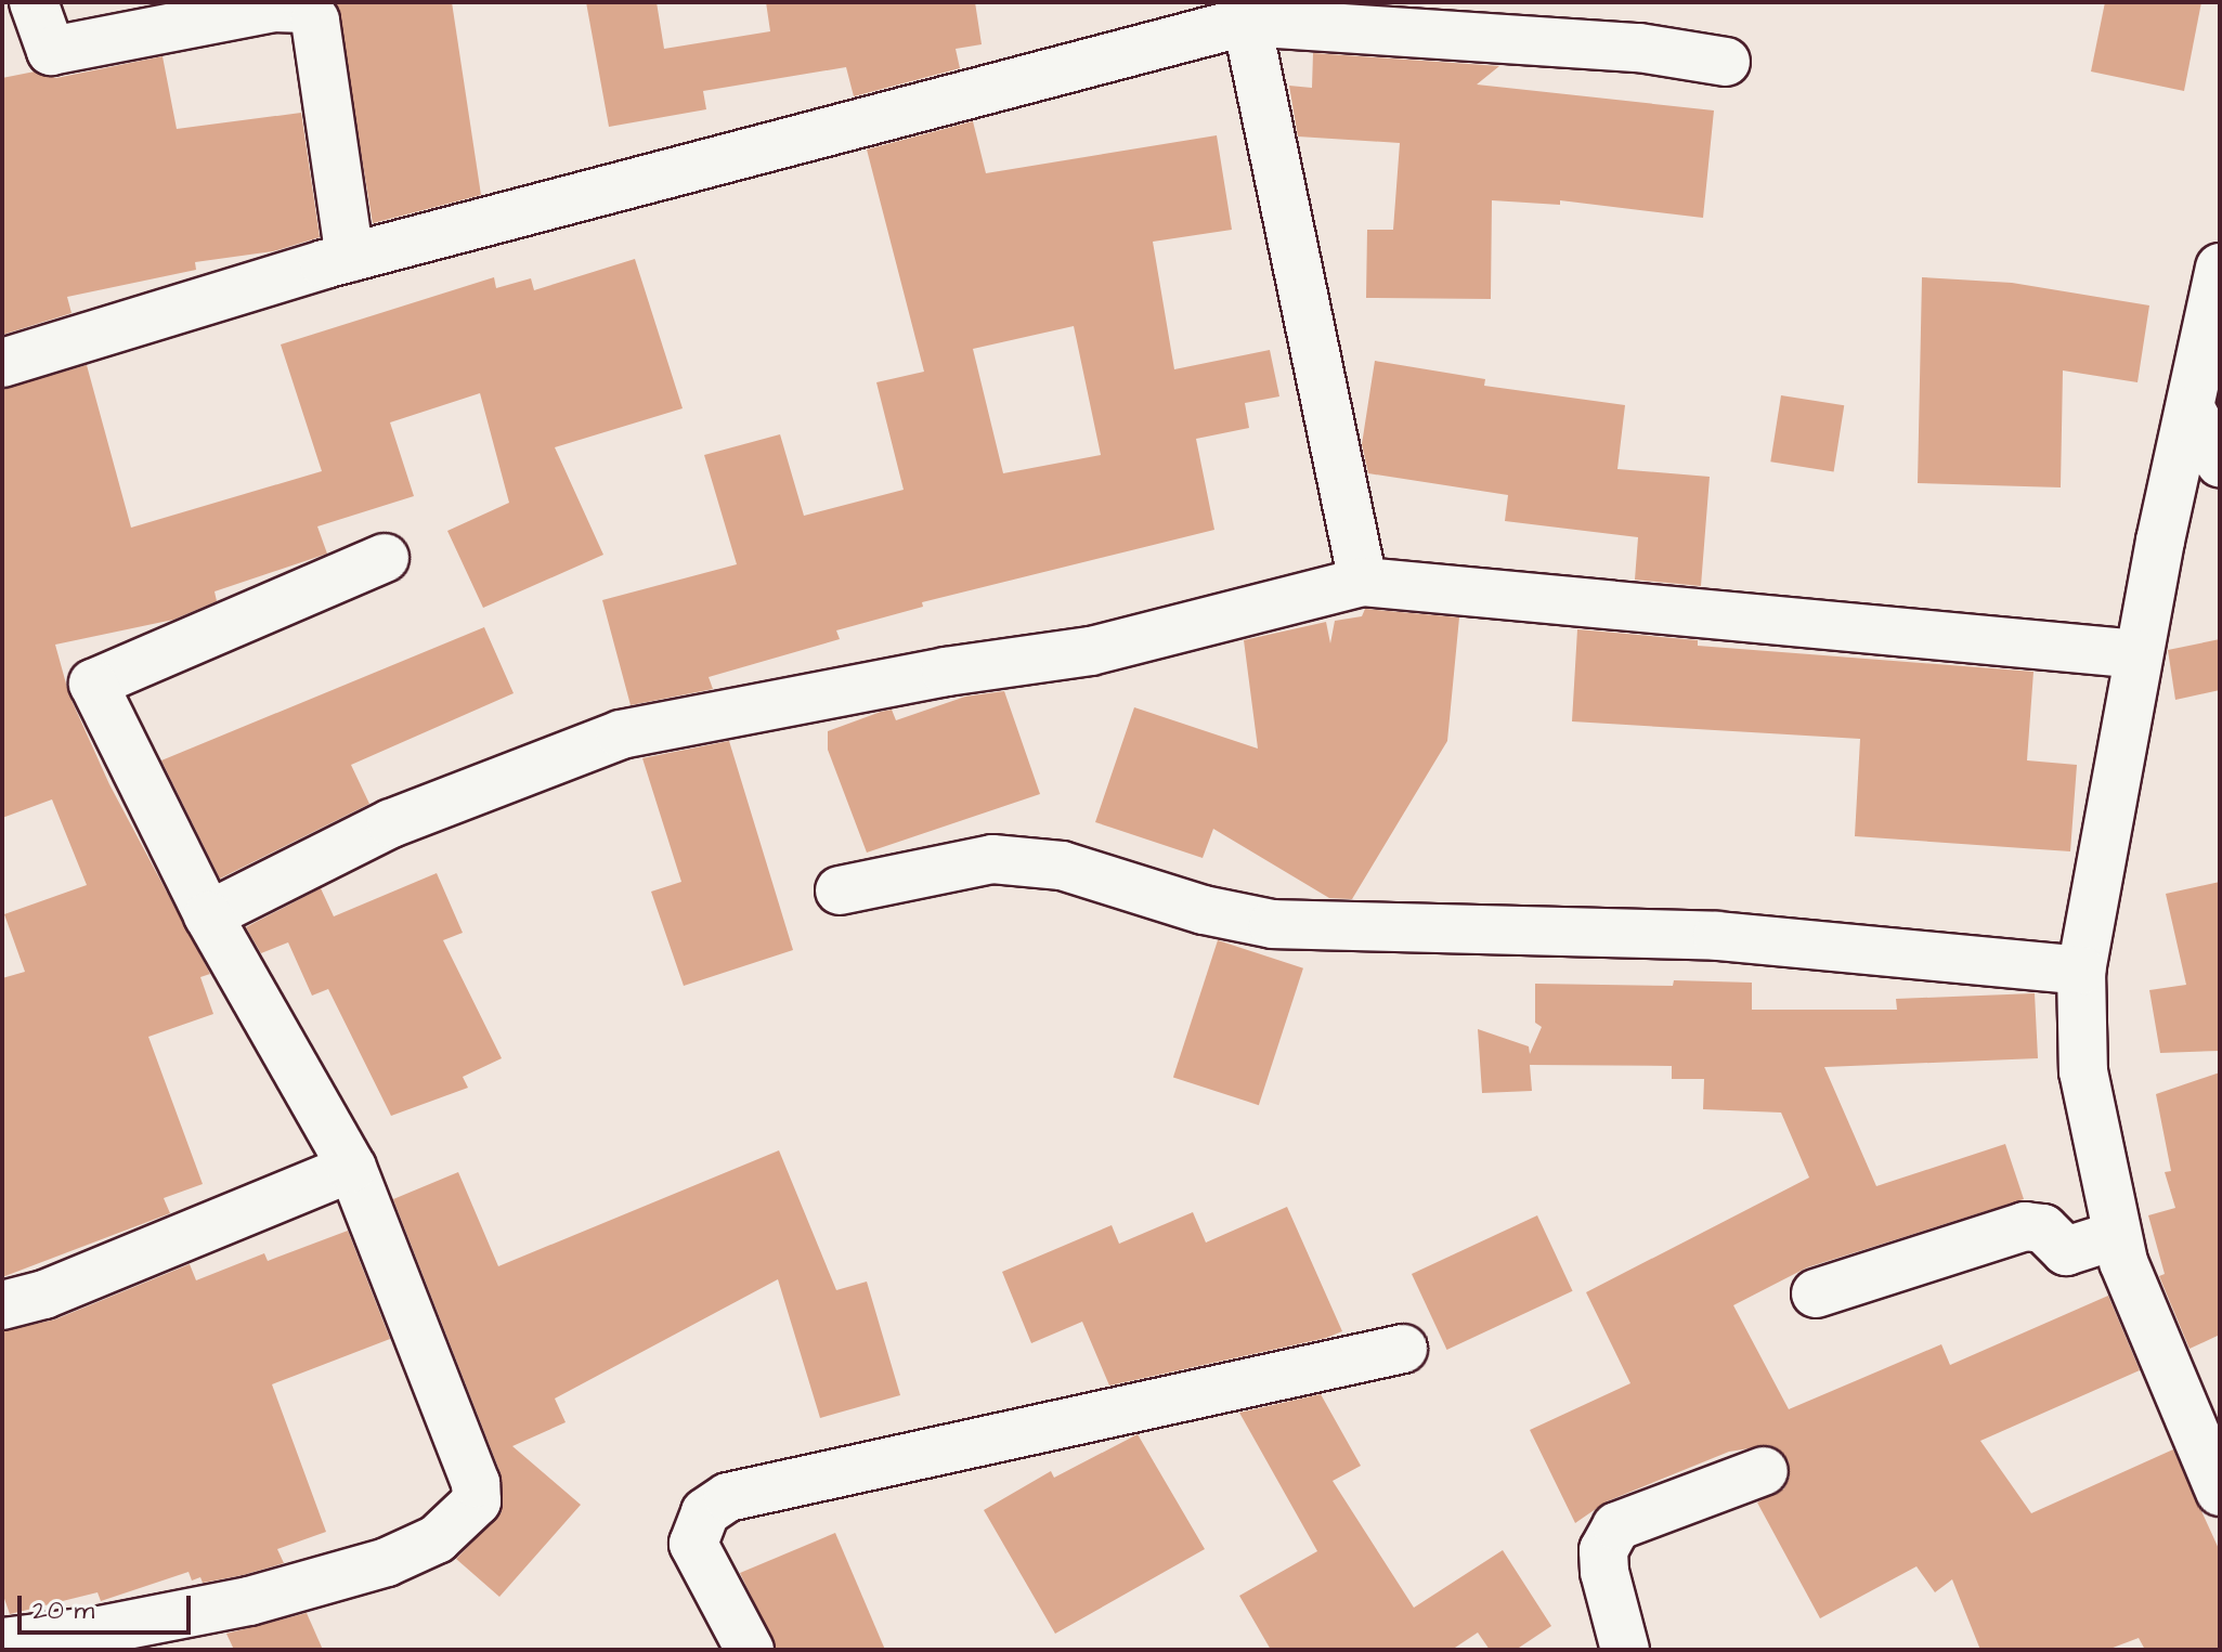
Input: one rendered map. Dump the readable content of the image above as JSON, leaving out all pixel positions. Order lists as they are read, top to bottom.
{
  "scale_bar": "20 m"
}
